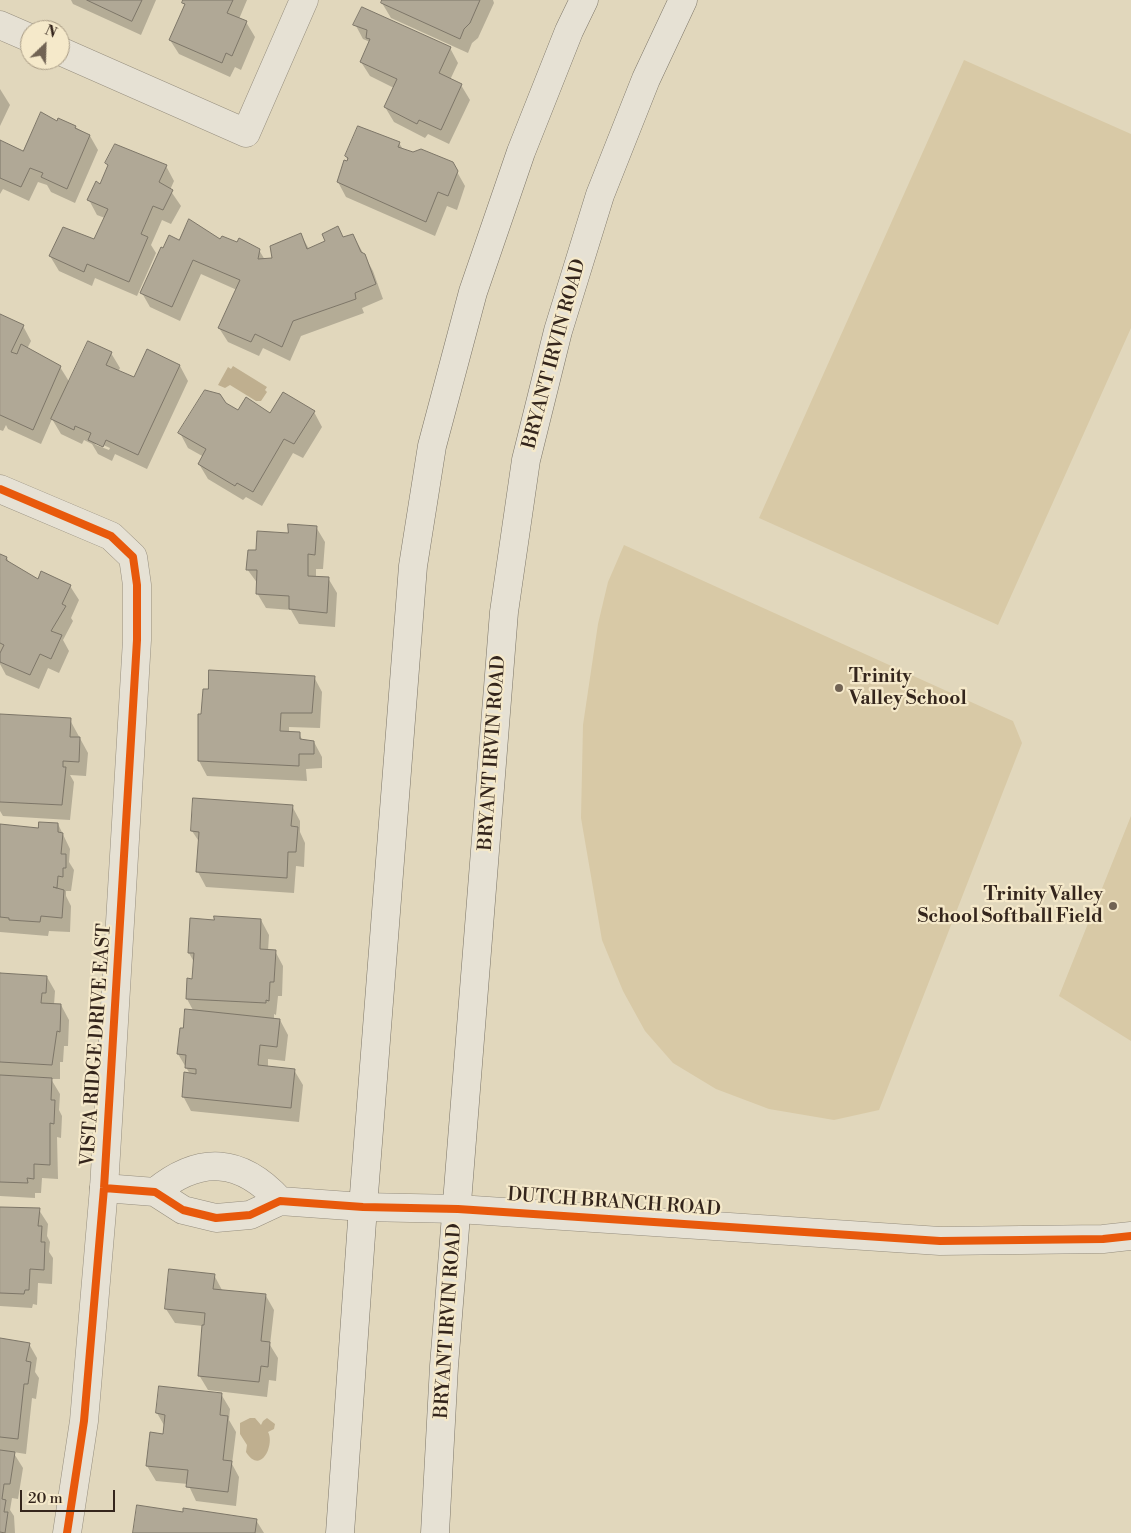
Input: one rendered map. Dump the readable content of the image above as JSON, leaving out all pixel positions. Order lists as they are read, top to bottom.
{
  "streets": {
    "main road": ["BRYANT IRVIN ROAD", "VISTA RIDGE DRIVE EAST", "DUTCH BRANCH ROAD"]
  },
  "crossings": [
    ["BRYANT IRVIN ROAD", "DUTCH BRANCH ROAD"],
    ["VISTA RIDGE DRIVE EAST", "DUTCH BRANCH ROAD"]
  ],
  "places": ["Trinity Valley School", "Trinity Valley School Softball Field"],
  "scale_bar": "20 m",
  "north": "top right"
}
